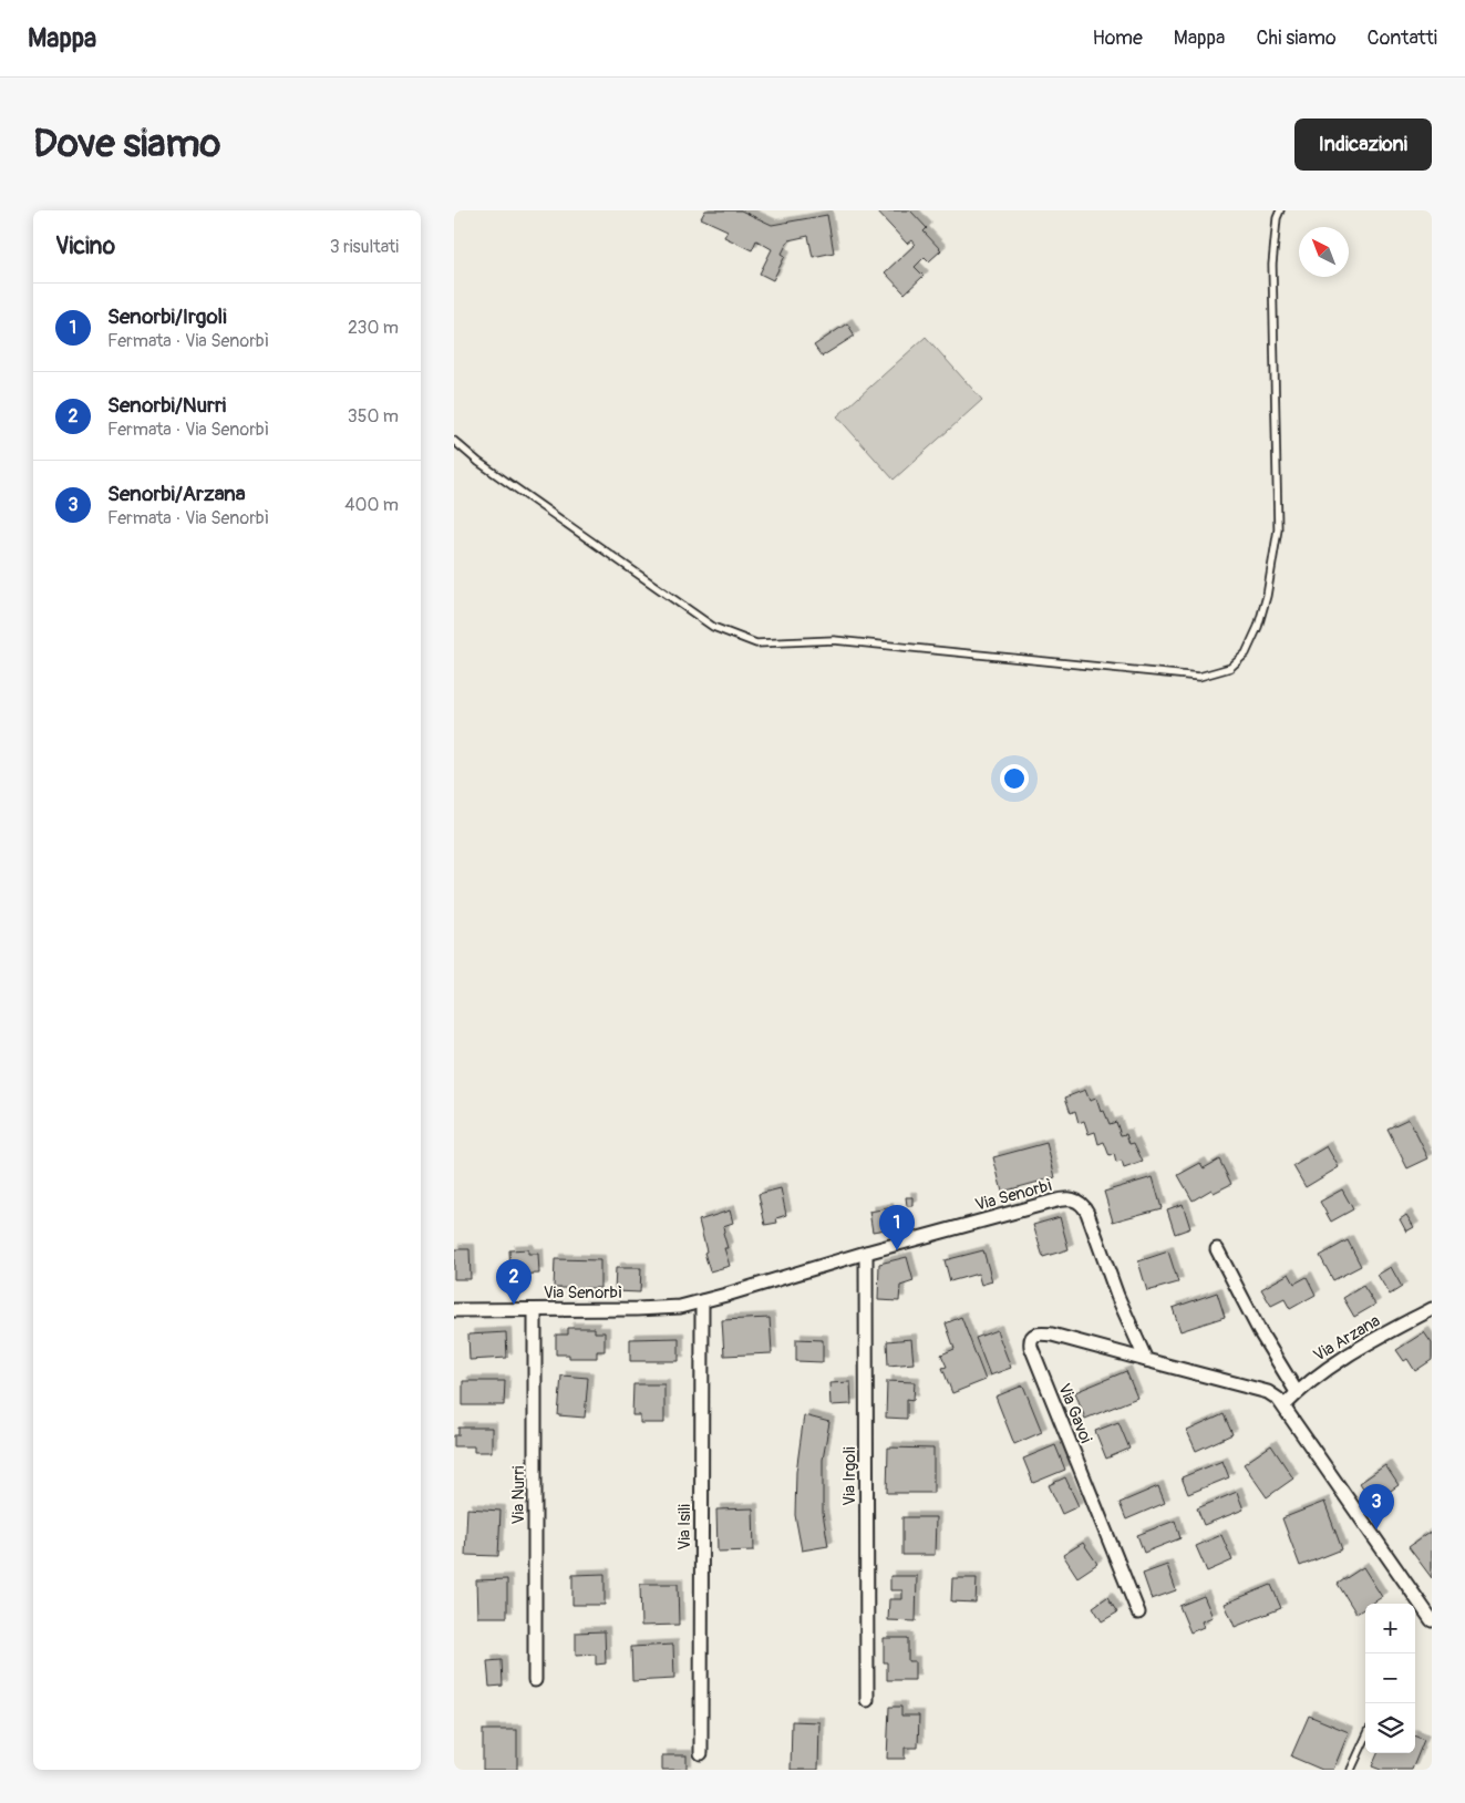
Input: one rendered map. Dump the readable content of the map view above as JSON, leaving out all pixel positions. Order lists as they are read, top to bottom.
{
  "streets": {
    "street": [
      "Via Senorbì",
      "Via Arzana",
      "Via Gavoi",
      "Via Irgoli",
      "Via Nurri",
      "Via Isili"
    ]
  },
  "crossings": [
    ["Via Senorbì", "Via Gavoi"],
    ["Via Senorbì", "Via Irgoli"],
    ["Via Senorbì", "Via Nurri"],
    ["Via Senorbì", "Via Isili"]
  ],
  "north": "top left",
  "page": {
    "header": "Mappa",
    "nav": [
      "Home",
      "Mappa",
      "Chi siamo",
      "Contatti"
    ],
    "buttons": "Indicazioni",
    "title": "Dove siamo",
    "heading": ["Vicino", "3 risultati"],
    "list": [
      {
        "mark": "1",
        "name": "Senorbi/Irgoli",
        "note": "Fermata · Via Senorbì",
        "value": "230 m"
      },
      {
        "mark": "2",
        "name": "Senorbi/Nurri",
        "note": "Fermata · Via Senorbì",
        "value": "350 m"
      },
      {
        "mark": "3",
        "name": "Senorbi/Arzana",
        "note": "Fermata · Via Senorbì",
        "value": "400 m"
      }
    ],
    "pins": ["1", "2", "3"],
    "map_buttons": ["+", "−"]
  }
}
